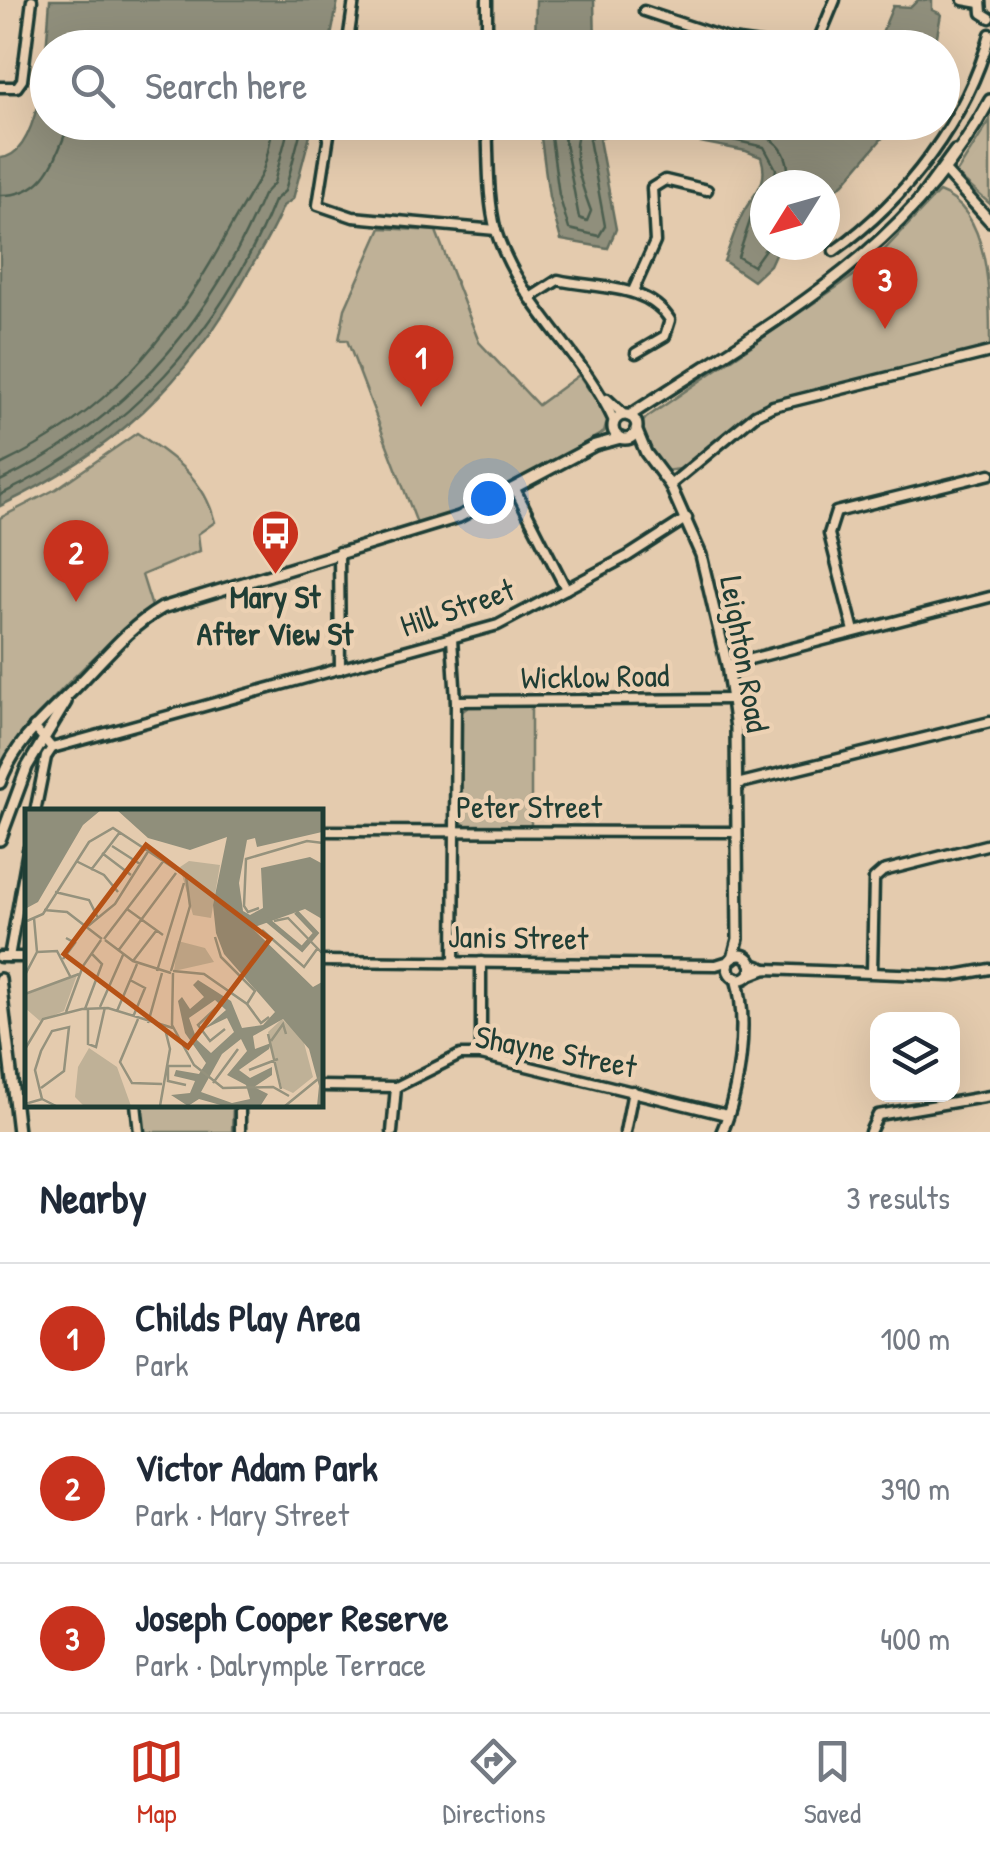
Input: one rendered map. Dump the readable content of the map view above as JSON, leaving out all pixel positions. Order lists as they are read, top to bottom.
{
  "streets": {
    "street": [
      "Hill Street",
      "Leighton Road",
      "Wicklow Road",
      "Peter Street",
      "Janis Street",
      "Shayne Street"
    ]
  },
  "crossings": [
    ["Hill Street", "Leighton Road"],
    ["Leighton Road", "Wicklow Road"],
    ["Leighton Road", "Peter Street"],
    ["Leighton Road", "Janis Street"]
  ],
  "places": {
    "bus stop": ["Mary St After View St"]
  },
  "north": "bottom left",
  "page": {
    "search": "Search here",
    "pins": ["3", "1", "2"],
    "heading": ["Nearby", "3 results"],
    "list": [
      {
        "mark": "1",
        "name": "Childs Play Area",
        "note": "Park",
        "value": "100 m"
      },
      {
        "mark": "2",
        "name": "Victor Adam Park",
        "note": "Park · Mary Street",
        "value": "390 m"
      },
      {
        "mark": "3",
        "name": "Joseph Cooper Reserve",
        "note": "Park · Dalrymple Terrace",
        "value": "400 m"
      }
    ],
    "nav": ["Map", "Directions", "Saved"]
  }
}
